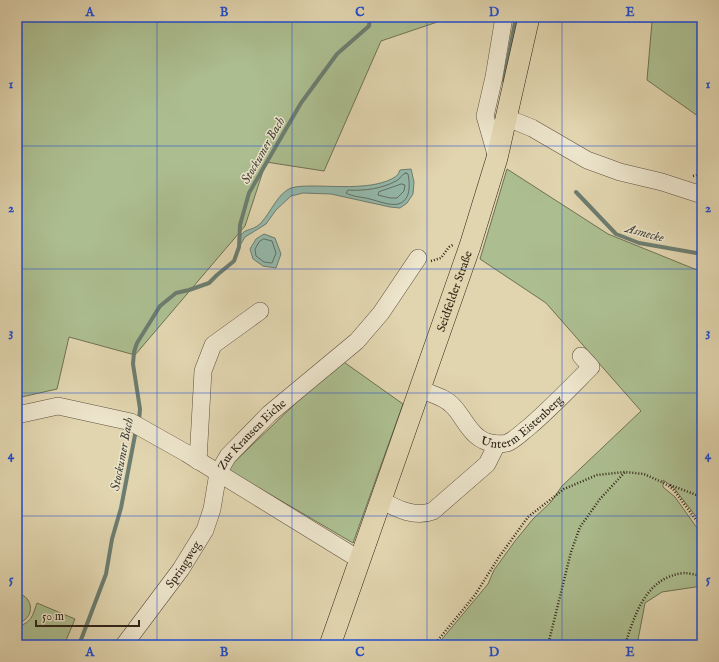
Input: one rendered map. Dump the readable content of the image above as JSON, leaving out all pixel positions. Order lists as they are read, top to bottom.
{
  "streets": {
    "main road": ["Seidfelder Straße"],
    "street": ["Unterm Eistenberg", "Zur Krausen Eiche", "Springweg"]
  },
  "crossings": [
    ["Seidfelder Straße", "Unterm Eistenberg"],
    ["Zur Krausen Eiche", "Springweg"]
  ],
  "water": ["Stockumer Bach", "Asmecke"],
  "scale_bar": "50 m",
  "grid": {
    "columns": [
      "A",
      "B",
      "C",
      "D",
      "E"
    ],
    "rows": [
      "1",
      "2",
      "3",
      "4",
      "5"
    ]
  }
}
